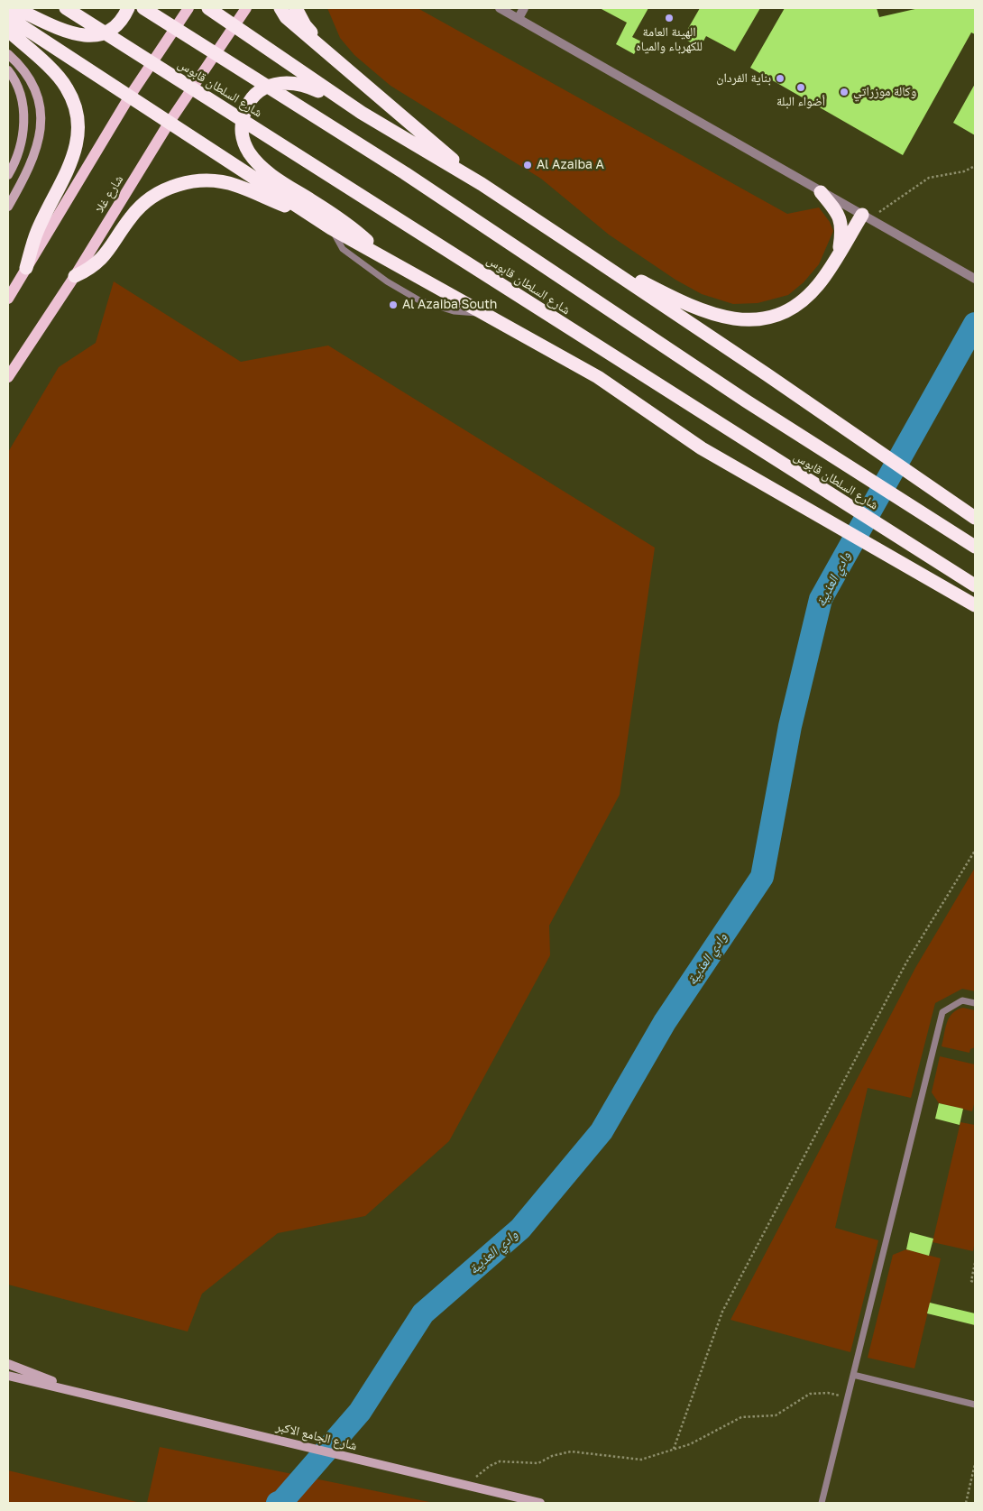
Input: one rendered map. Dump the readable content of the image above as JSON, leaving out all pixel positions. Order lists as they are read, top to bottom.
{
  "streets": {
    "highway": ["شارع السلطان قابوس"],
    "main road": ["شارع غلا"],
    "street": ["شارع الجامع الاكبر"]
  },
  "water": ["وادي العذيبة"],
  "places": [
    "الهيئة العامة للكهرباء والمياه",
    "بناية الفردان",
    "أضواء البلة",
    "وكالة موزراتي",
    "Al Azaiba A",
    "Al Azaiba South"
  ]
}
